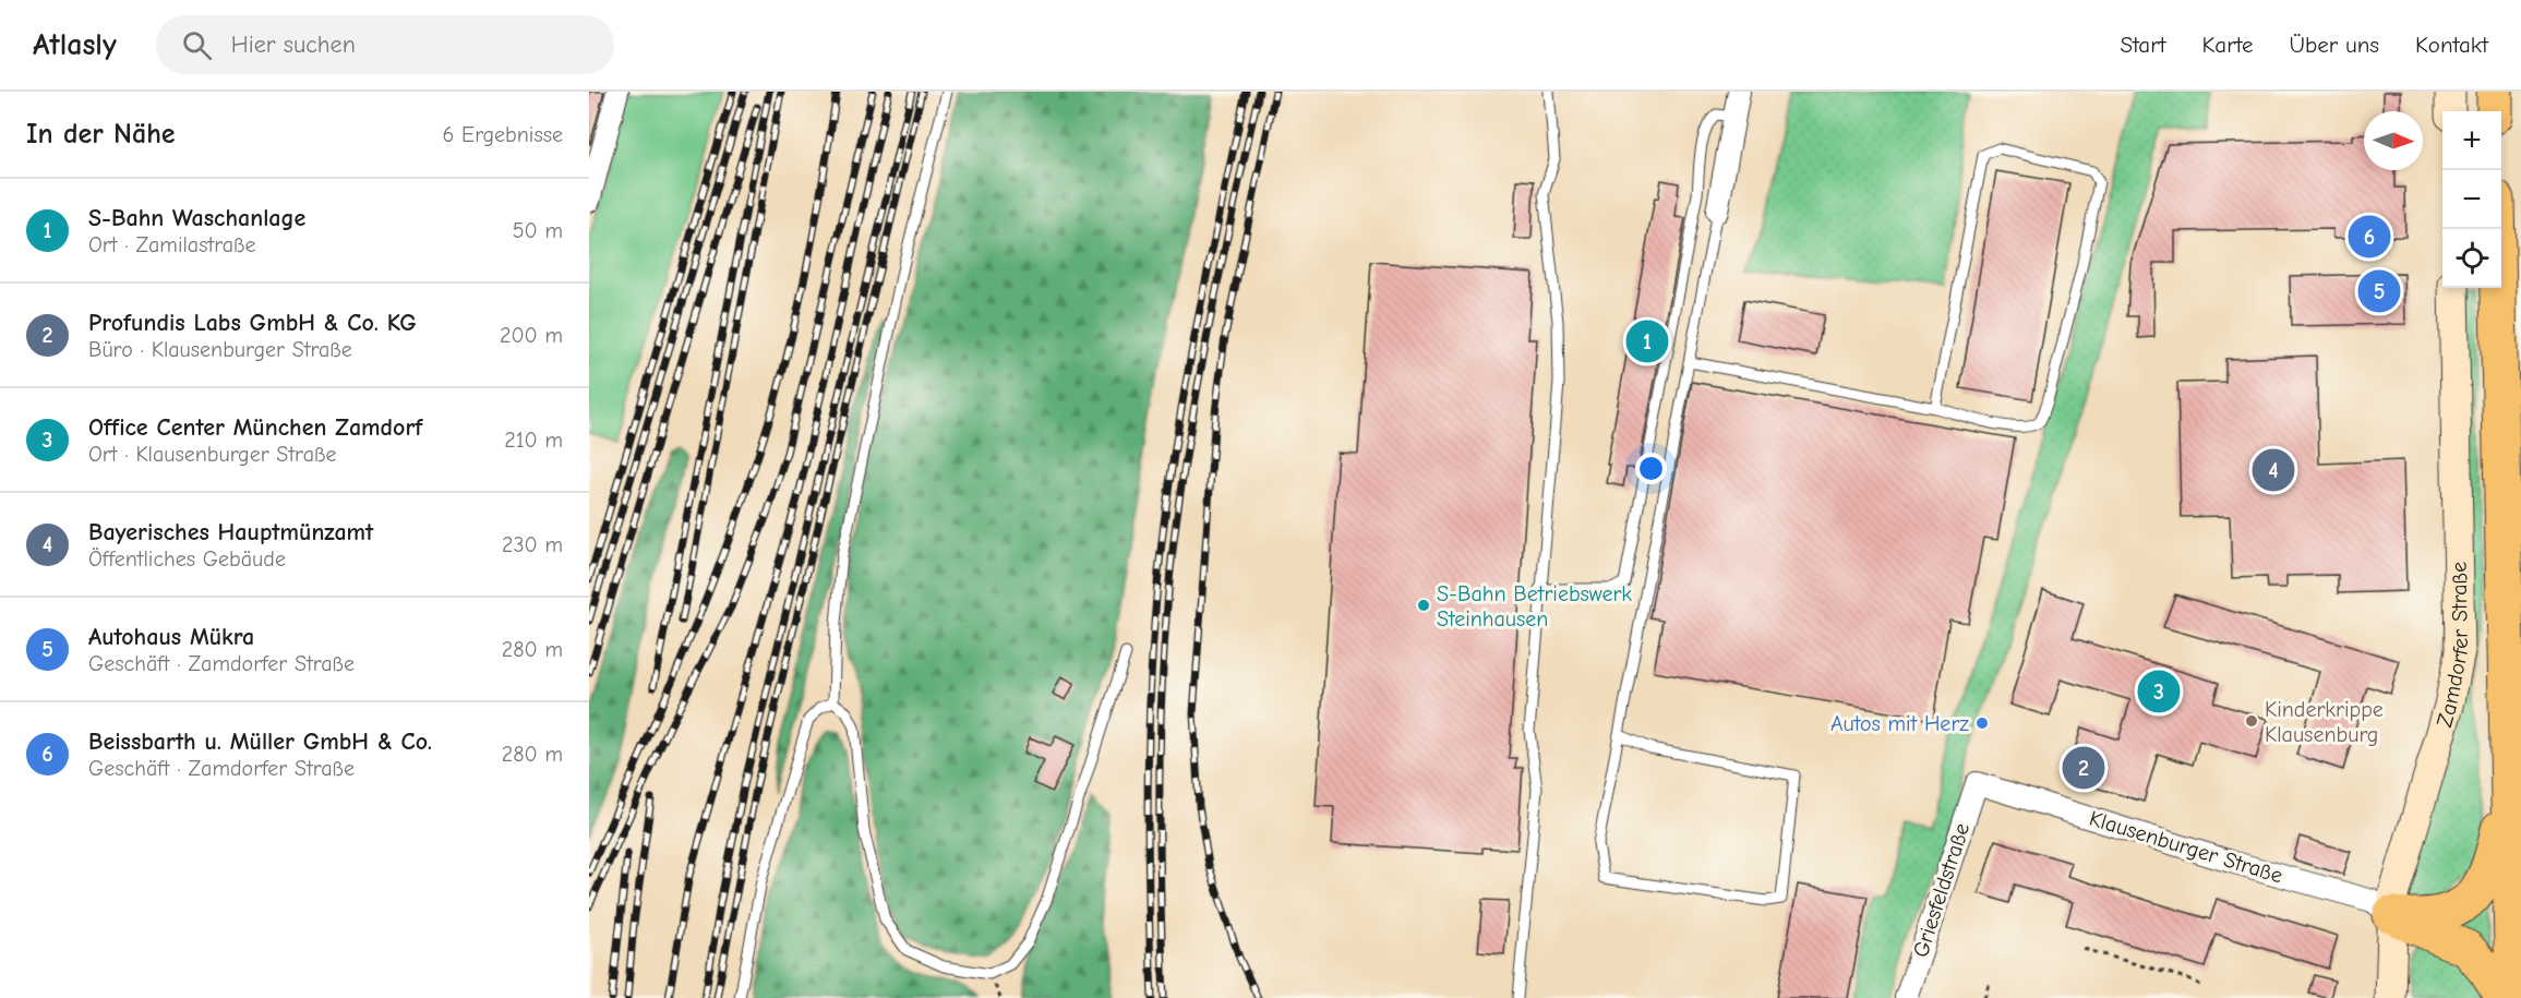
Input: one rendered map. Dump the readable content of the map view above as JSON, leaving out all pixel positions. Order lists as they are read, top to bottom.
{
  "streets": {
    "street": ["Zamdorfer Straße", "Klausenburger Straße", "Griesfeldstraße"]
  },
  "crossings": [
    ["Zamdorfer Straße", "Klausenburger Straße"],
    ["Klausenburger Straße", "Griesfeldstraße"]
  ],
  "places": ["S-Bahn Betriebswerk Steinhausen", "Kinderkrippe Klausenburg", "Autos mit Herz"],
  "north": "right",
  "page": {
    "header": "Atlasly",
    "search": "Hier suchen",
    "nav": [
      "Start",
      "Karte",
      "Über uns",
      "Kontakt"
    ],
    "heading": ["In der Nähe", "6 Ergebnisse"],
    "map_buttons": ["+", "−"],
    "list": [
      {
        "mark": "1",
        "name": "S-Bahn Waschanlage",
        "note": "Ort · Zamilastraße",
        "value": "50 m"
      },
      {
        "mark": "2",
        "name": "Profundis Labs GmbH & Co. KG",
        "note": "Büro · Klausenburger Straße",
        "value": "200 m"
      },
      {
        "mark": "3",
        "name": "Office Center München Zamdorf",
        "note": "Ort · Klausenburger Straße",
        "value": "210 m"
      },
      {
        "mark": "4",
        "name": "Bayerisches Hauptmünzamt",
        "note": "Öffentliches Gebäude",
        "value": "230 m"
      },
      {
        "mark": "5",
        "name": "Autohaus Mükra",
        "note": "Geschäft · Zamdorfer Straße",
        "value": "280 m"
      },
      {
        "mark": "6",
        "name": "Beissbarth u. Müller GmbH & Co.",
        "note": "Geschäft · Zamdorfer Straße",
        "value": "280 m"
      }
    ],
    "pins": [
      "6",
      "5",
      "1",
      "4",
      "3",
      "2"
    ]
  }
}
